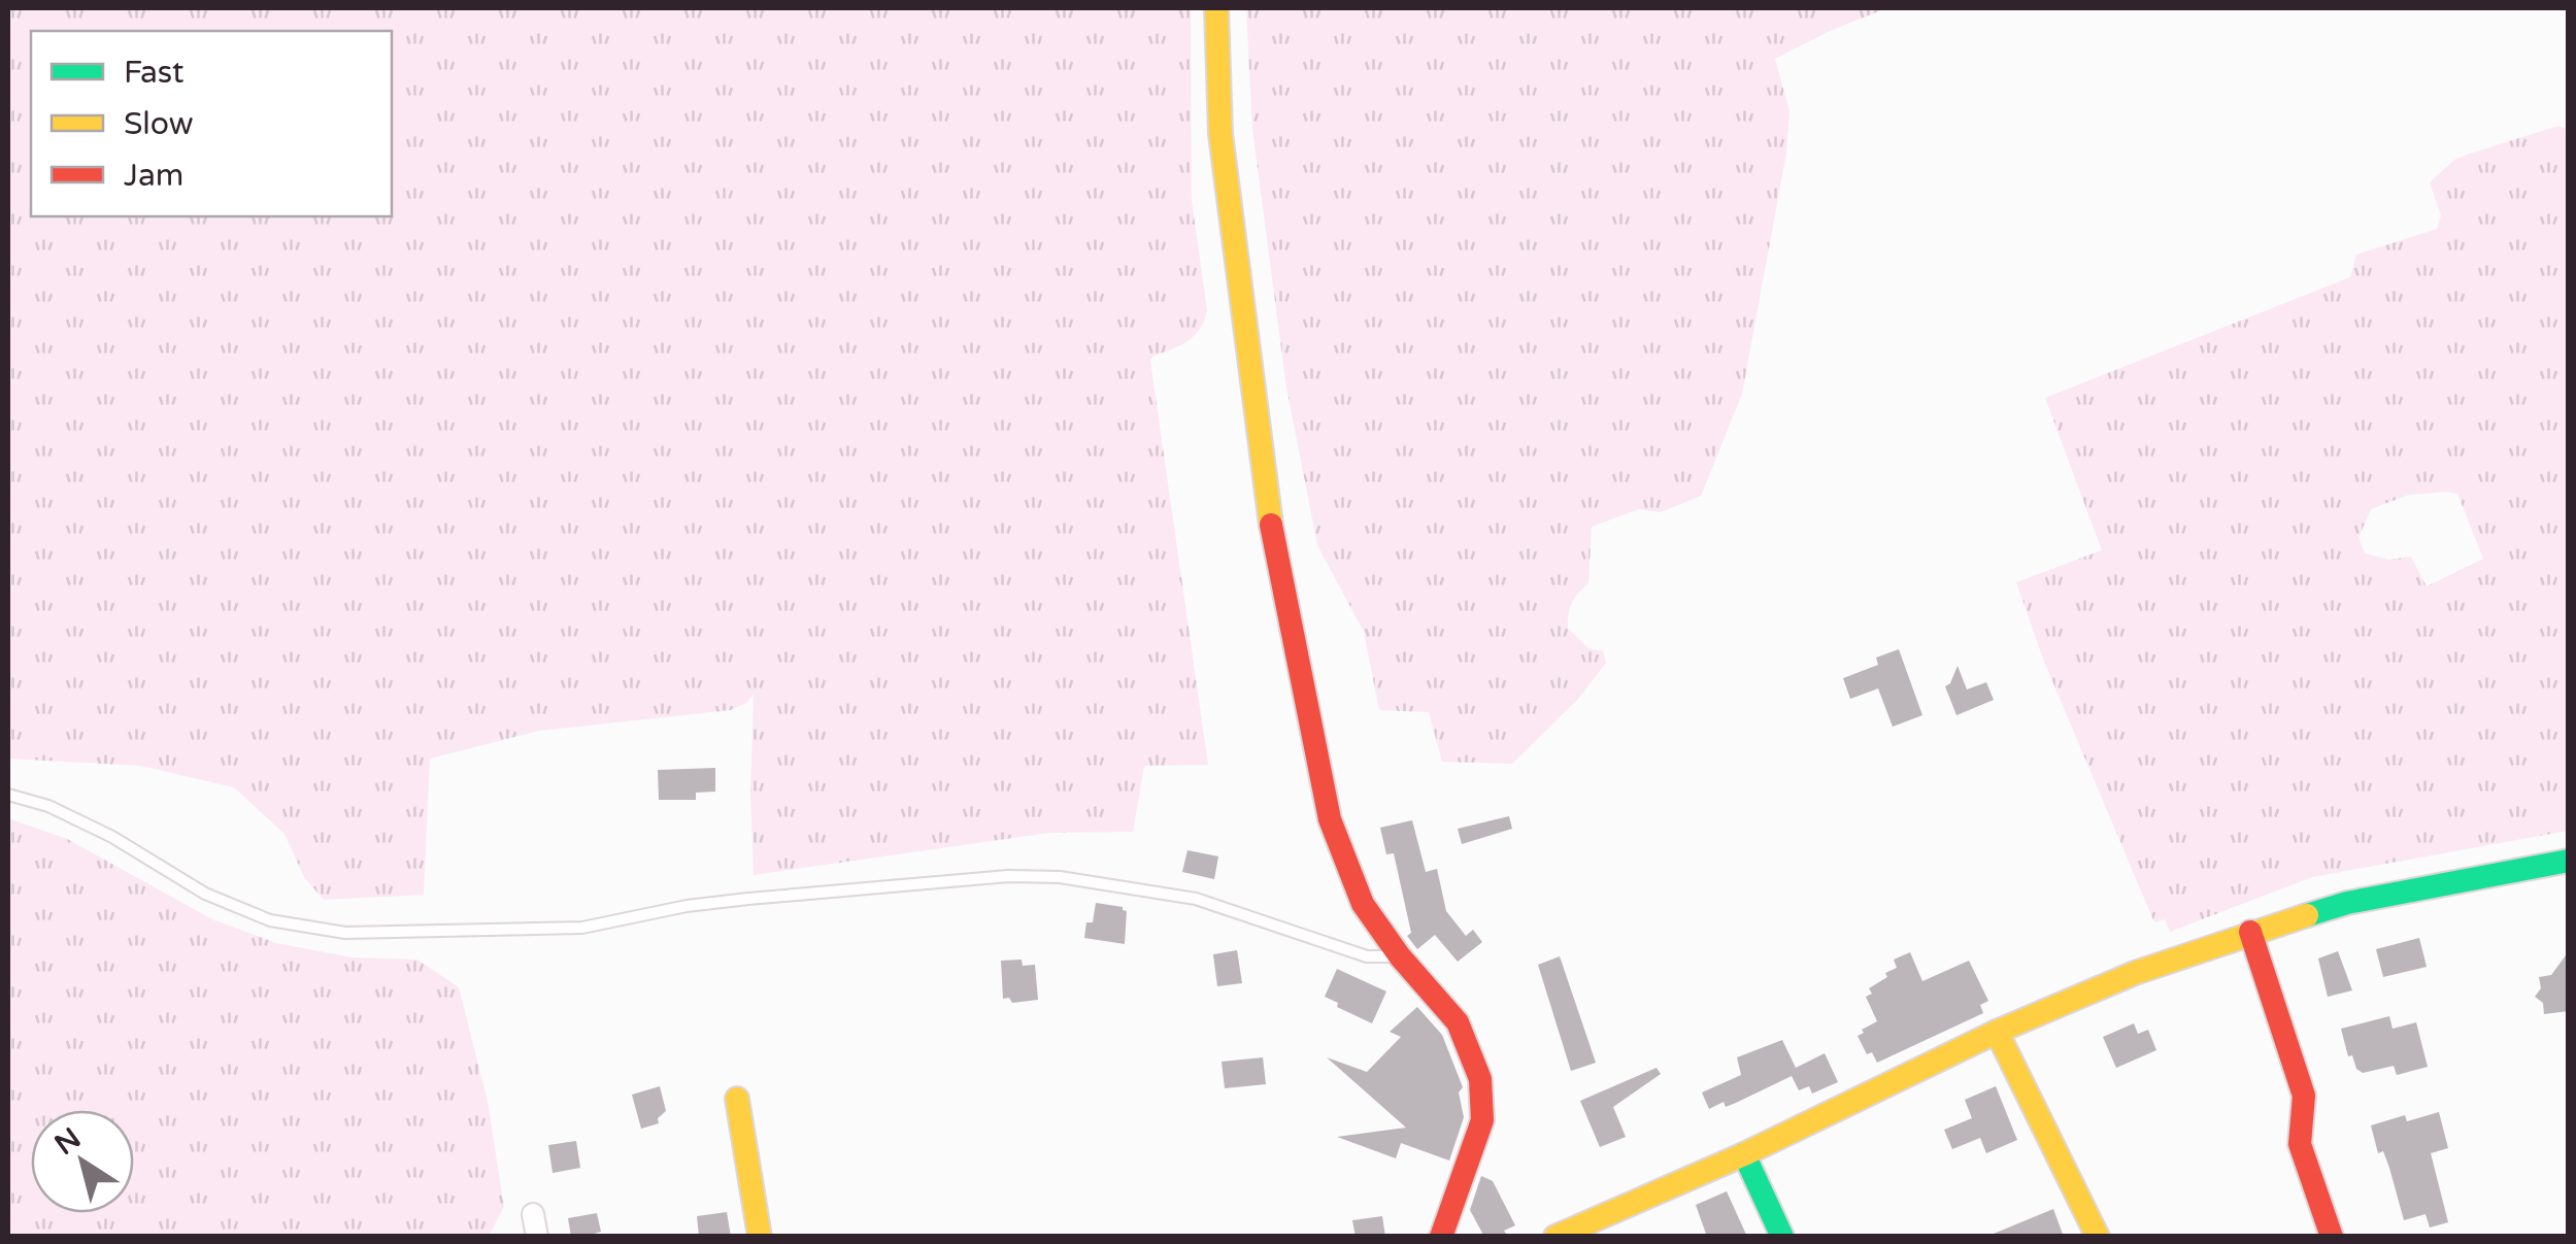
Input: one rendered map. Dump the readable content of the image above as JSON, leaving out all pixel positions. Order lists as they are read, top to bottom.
{
  "legend": ["Fast", "Slow", "Jam"],
  "north": "top left"
}
